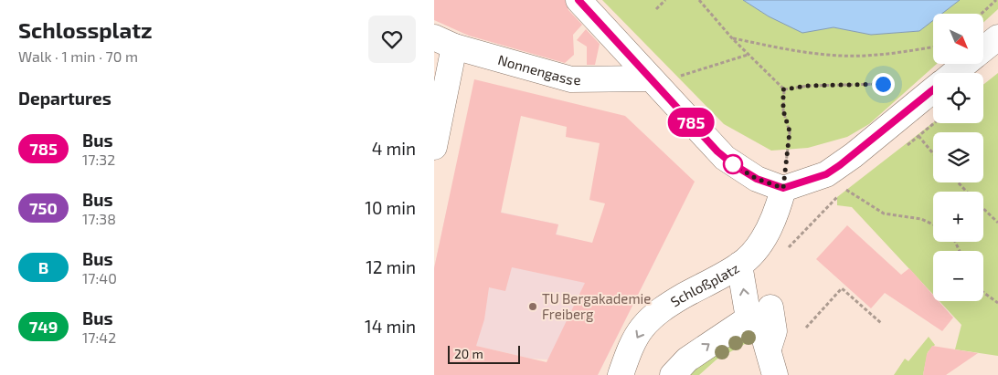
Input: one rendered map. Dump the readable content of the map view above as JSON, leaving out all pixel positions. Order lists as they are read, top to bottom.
{
  "streets": {
    "street": ["Nonnengasse", "Schloßplatz"]
  },
  "places": ["TU Bergakademie Freiberg"],
  "lines": ["bus line 785"],
  "scale_bar": "20 m",
  "north": "bottom right",
  "page": {
    "heading": [
      ["Schlossplatz", "Walk · 1 min · 70 m"],
      "Departures"
    ],
    "on_map": "785",
    "map_buttons": ["+", "−"],
    "list": [
      {
        "mark": "785",
        "name": "Bus",
        "note": "17:32",
        "value": "4 min"
      },
      {
        "mark": "750",
        "name": "Bus",
        "note": "17:38",
        "value": "10 min"
      },
      {
        "mark": "B",
        "name": "Bus",
        "note": "17:40",
        "value": "12 min"
      },
      {
        "mark": "749",
        "name": "Bus",
        "note": "17:42",
        "value": "14 min"
      }
    ],
    "scale": "20 m"
  }
}
